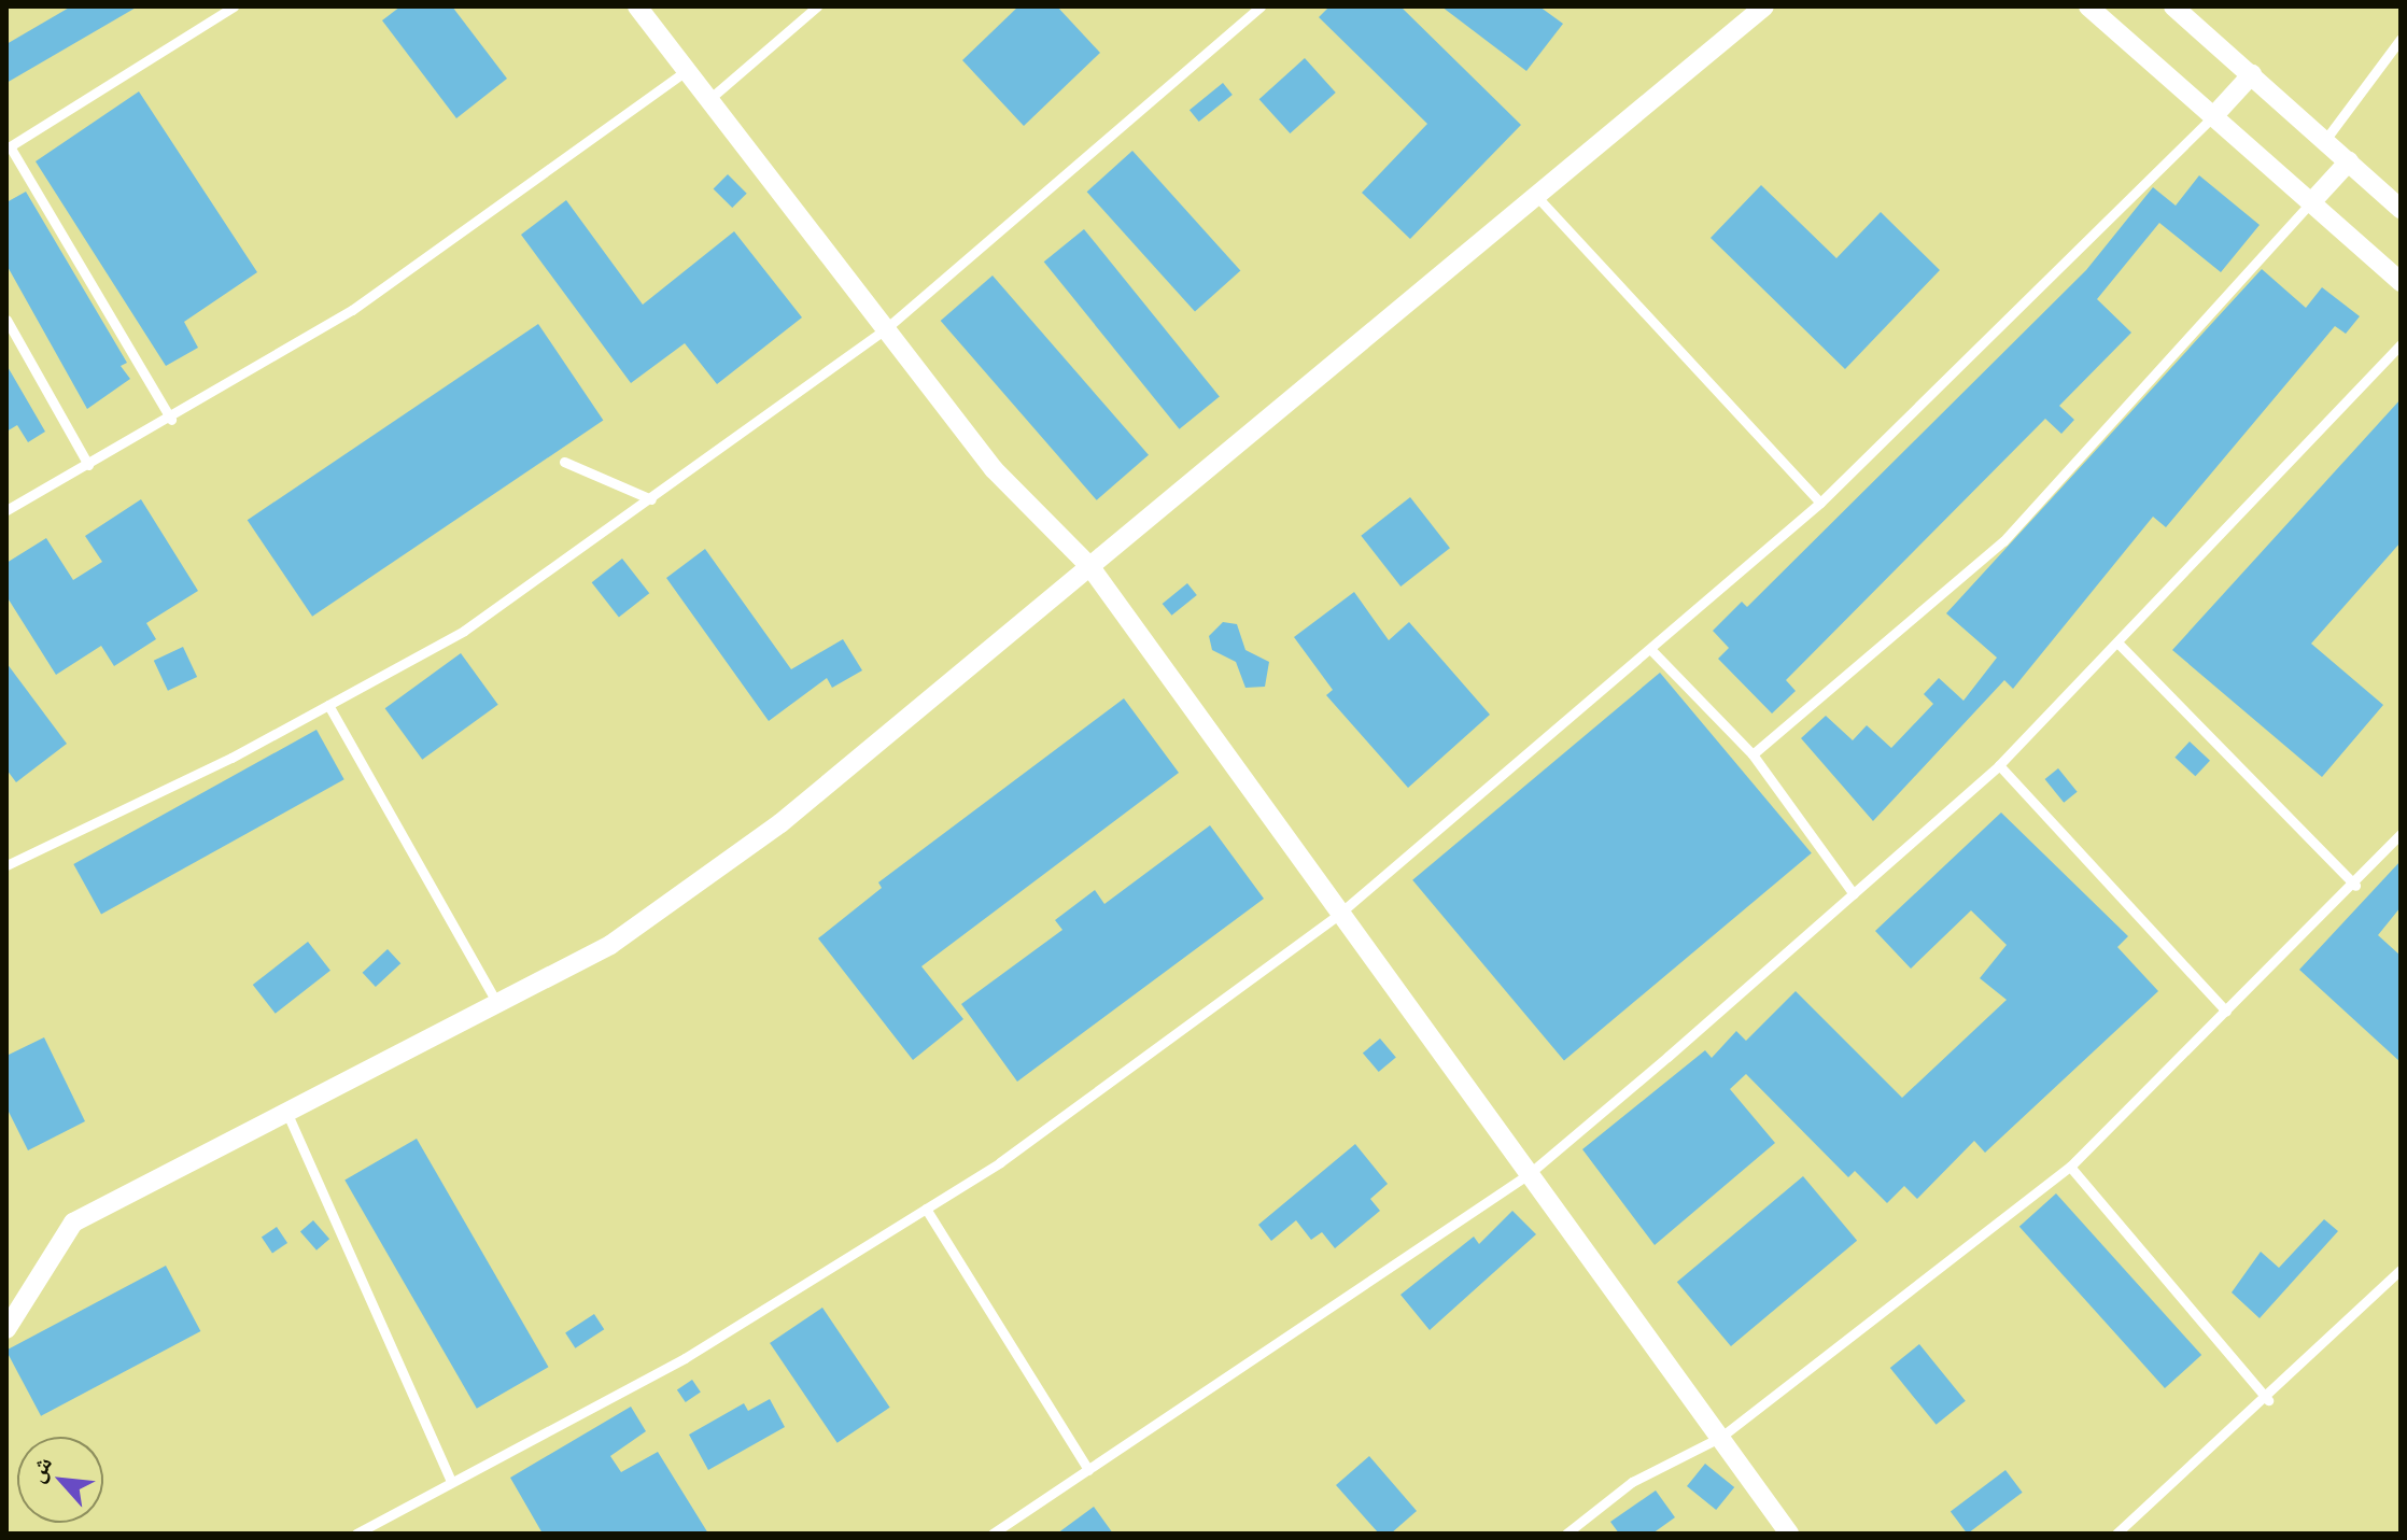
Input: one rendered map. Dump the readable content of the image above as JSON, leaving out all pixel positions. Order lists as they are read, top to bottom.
{
  "north": "top left"
}
